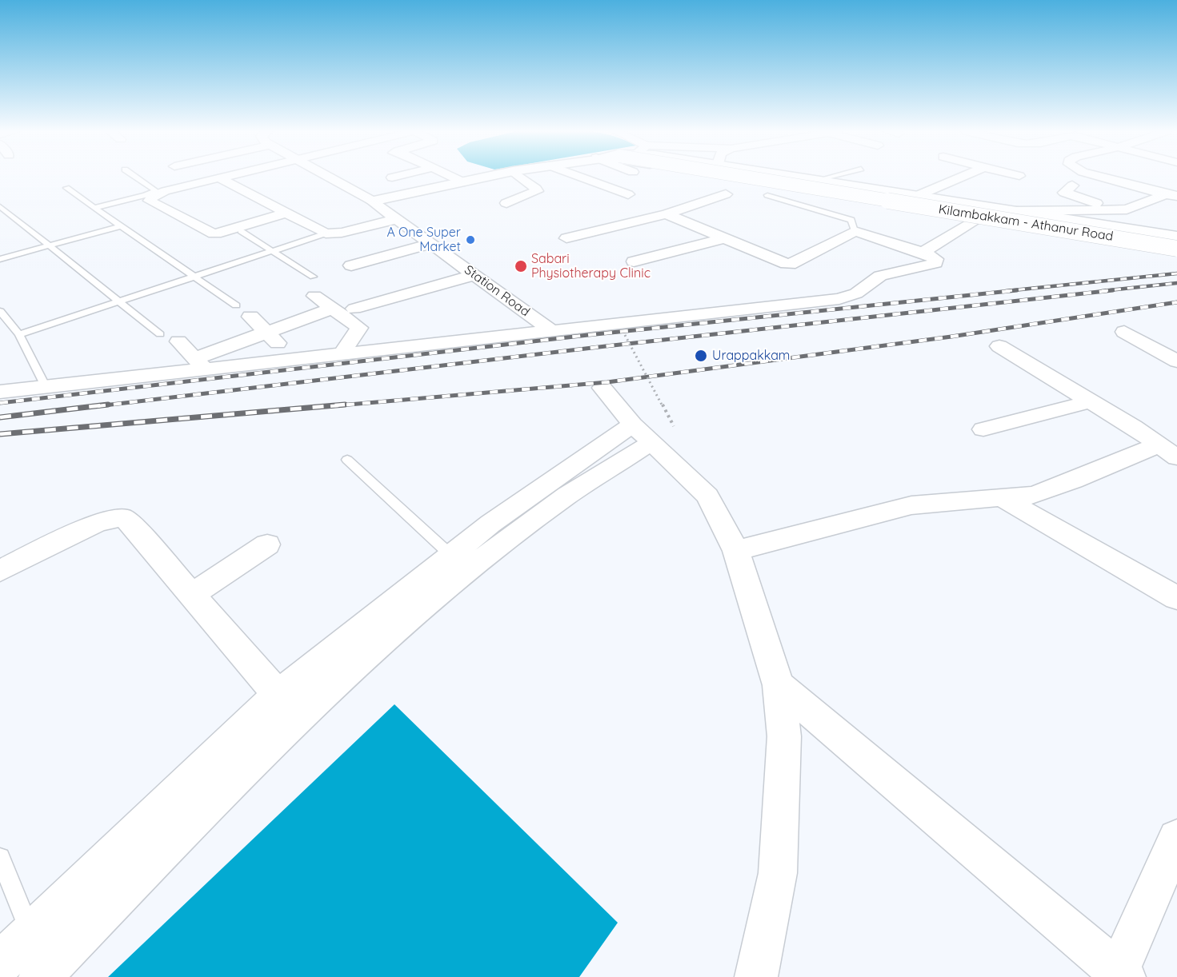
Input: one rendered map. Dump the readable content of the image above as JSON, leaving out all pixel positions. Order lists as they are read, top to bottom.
{
  "streets": {
    "street": ["Kilambakkam - Athanur Road", "Station Road"]
  },
  "crossings": [
    ["Kilambakkam - Athanur Road", "Station Road"]
  ],
  "places": ["A One Super Market", "Sabari Physiotherapy Clinic", "Urappakkam"]
}
